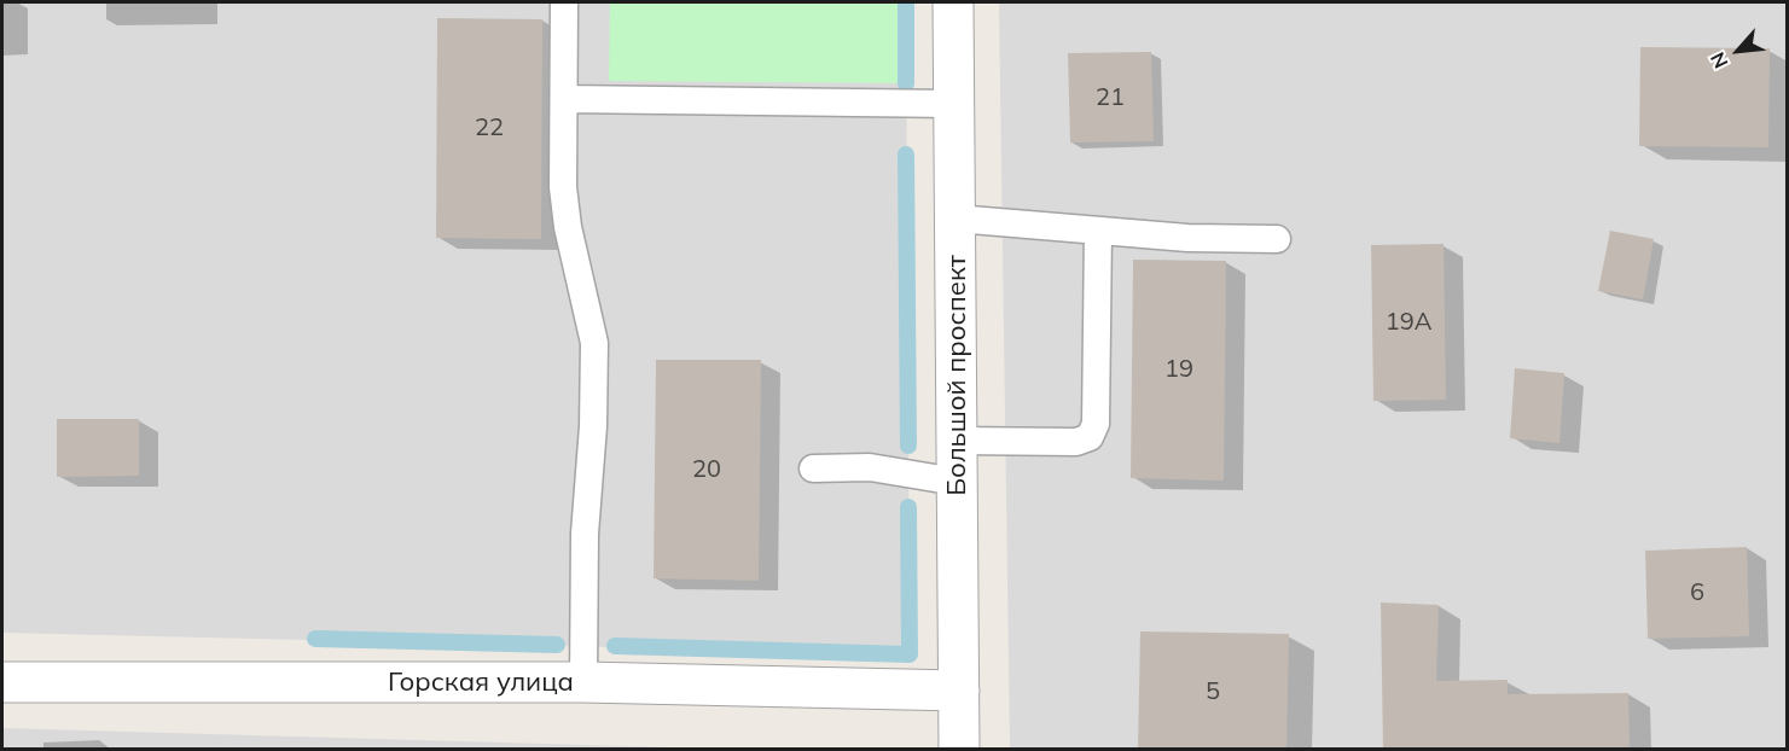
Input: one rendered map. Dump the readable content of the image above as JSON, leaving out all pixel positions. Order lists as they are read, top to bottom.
{
  "streets": {
    "street": ["Большой проспект", "Горская улица"]
  },
  "crossings": [
    ["Большой проспект", "Горская улица"]
  ],
  "house_numbers": [
    "21",
    "22",
    "19А",
    "19",
    "20",
    "6",
    "5"
  ],
  "north": "bottom left"
}
